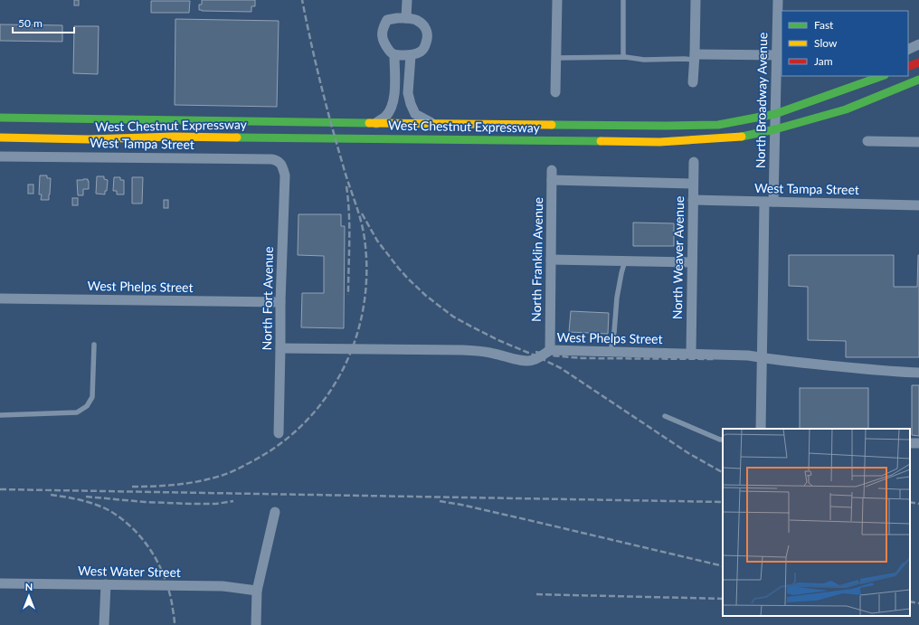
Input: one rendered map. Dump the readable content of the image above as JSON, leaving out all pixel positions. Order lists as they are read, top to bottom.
{
  "streets": {
    "main road": ["West Chestnut Expressway"],
    "street": [
      "North Broadway Avenue",
      "West Tampa Street",
      "North Weaver Avenue",
      "North Franklin Avenue",
      "West Phelps Street",
      "North Fort Avenue",
      "West Water Street"
    ]
  },
  "crossings": [
    ["North Broadway Avenue", "West Chestnut Expressway"],
    ["North Broadway Avenue", "West Tampa Street"],
    ["North Broadway Avenue", "West Phelps Street"],
    ["West Tampa Street", "North Weaver Avenue"],
    ["West Tampa Street", "North Fort Avenue"],
    ["North Weaver Avenue", "North Franklin Avenue"],
    ["North Weaver Avenue", "West Phelps Street"],
    ["North Franklin Avenue", "West Phelps Street"],
    ["West Phelps Street", "North Fort Avenue"]
  ],
  "legend": ["Fast", "Slow", "Jam"],
  "scale_bar": "50 m",
  "north": "top"
}
